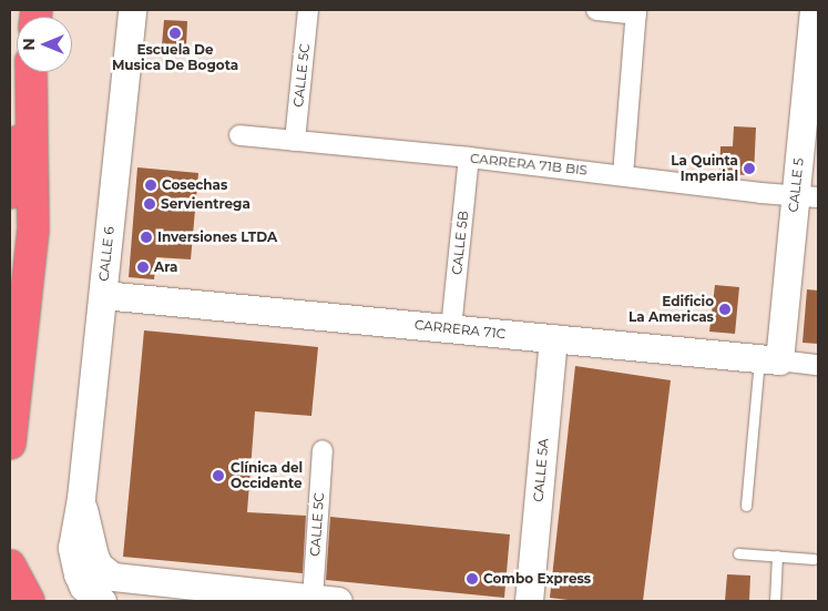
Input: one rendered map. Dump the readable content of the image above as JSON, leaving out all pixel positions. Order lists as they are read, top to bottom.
{
  "streets": {
    "street": [
      "CALLE 5C",
      "CARRERA 71B BIS",
      "CALLE 5",
      "CALLE 5B",
      "CALLE 6",
      "CARRERA 71C",
      "CALLE 5A"
    ]
  },
  "crossings": [
    ["CALLE 5C", "CARRERA 71B BIS"],
    ["CARRERA 71B BIS", "CALLE 5"],
    ["CARRERA 71B BIS", "CALLE 5B"],
    ["CALLE 5", "CARRERA 71C"],
    ["CALLE 5B", "CARRERA 71C"],
    ["CALLE 6", "CARRERA 71C"],
    ["CARRERA 71C", "CALLE 5A"]
  ],
  "places": [
    "Escuela De Musica De Bogota",
    "La Quinta Imperial",
    "Cosechas",
    "Servientrega",
    "Inversiones LTDA",
    "Ara",
    "Edificio La Americas",
    "Clínica del Occidente",
    "Combo Express"
  ],
  "north": "left"
}
